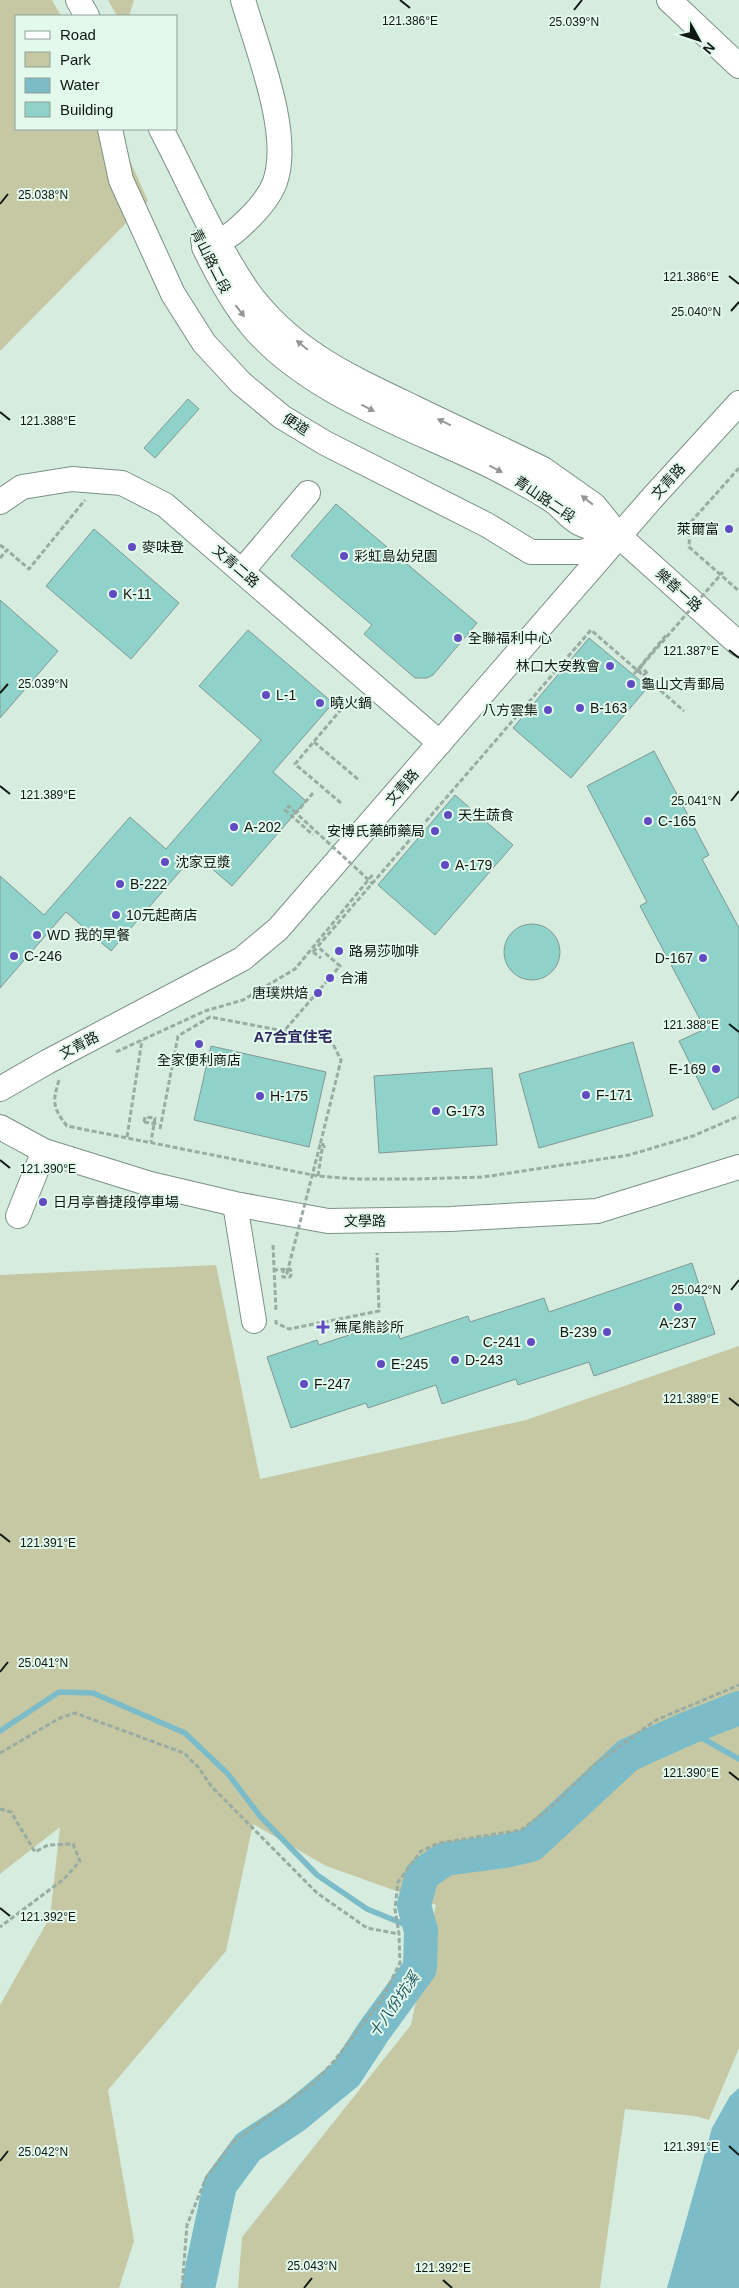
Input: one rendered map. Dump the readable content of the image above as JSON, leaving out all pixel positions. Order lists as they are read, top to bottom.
{
  "streets": {
    "street": [
      "青山路二段",
      "便道",
      "文青路",
      "文青二路",
      "樂善一路",
      "文學路"
    ]
  },
  "crossings": [
    ["青山路二段", "便道"],
    ["青山路二段", "文青路"],
    ["青山路二段", "樂善一路"],
    ["便道", "文青路"],
    ["便道", "樂善一路"],
    ["文青路", "文青二路"],
    ["文青路", "樂善一路"]
  ],
  "districts": ["A7合宜住宅"],
  "water": ["十八份坑溪"],
  "places": {
    "other": [
      "萊爾富",
      "麥味登",
      "彩虹島幼兒園",
      "K-11",
      "全聯福利中心",
      "林口大安教會",
      "龜山文青郵局",
      "L-1",
      "曉火鍋",
      "B-163",
      "八方雲集",
      "天生蔬食",
      "C-165",
      "A-202",
      "安博氏藥師藥局",
      "沈家豆漿",
      "A-179",
      "B-222",
      "10元起商店",
      "WD 我的早餐",
      "路易莎咖啡",
      "C-246",
      "D-167",
      "合浦",
      "唐璞烘焙",
      "全家便利商店",
      "E-169",
      "F-171",
      "H-175",
      "G-173",
      "日月亭善捷段停車場",
      "A-237",
      "B-239",
      "C-241",
      "D-243",
      "E-245",
      "F-247"
    ],
    "health": ["無尾熊診所"]
  },
  "legend": [
    "Road",
    "Park",
    "Water",
    "Building"
  ],
  "north": "bottom right",
  "coordinates": [
    "121.386°E",
    "25.039°N",
    "25.038°N",
    "25.040°N",
    "121.388°E",
    "121.387°E",
    "121.389°E",
    "25.041°N",
    "121.390°E",
    "25.042°N",
    "121.391°E",
    "121.392°E",
    "25.043°N"
  ]
}
